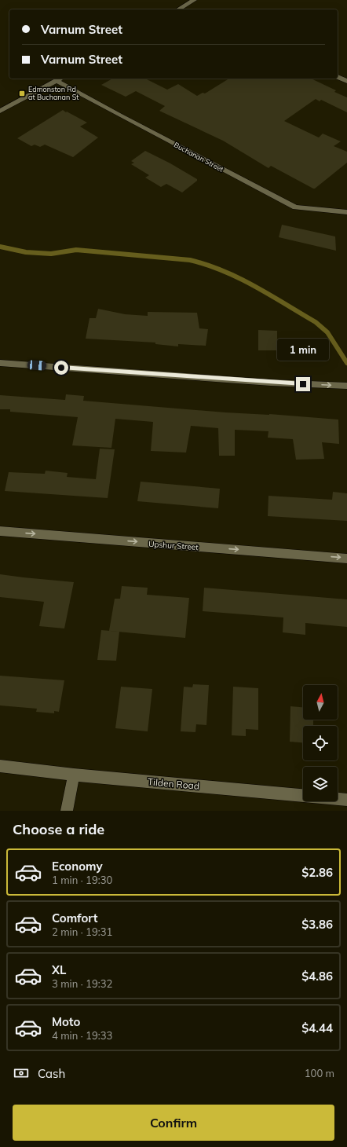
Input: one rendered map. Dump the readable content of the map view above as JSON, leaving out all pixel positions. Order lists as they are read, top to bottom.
{
  "streets": {
    "street": ["Buchanan Street", "Upshur Street", "Tilden Road"]
  },
  "one_way": ["Upshur Street"],
  "places": {
    "transit": ["Edmonston Rd at Buchanan St"]
  },
  "north": "top",
  "page": {
    "banner": ["Varnum Street", "Varnum Street"],
    "bubble": "1 min",
    "heading": "Choose a ride",
    "list": [
      {
        "name": "Economy",
        "note": "1 min · 19:30",
        "value": "$2.86"
      },
      {
        "name": "Comfort",
        "note": "2 min · 19:31",
        "value": "$3.86"
      },
      {
        "name": "XL",
        "note": "3 min · 19:32",
        "value": "$4.86"
      },
      {
        "name": "Moto",
        "note": "4 min · 19:33",
        "value": "$4.44"
      }
    ],
    "pay": ["Cash", "100 m"],
    "buttons": "Confirm"
  }
}
